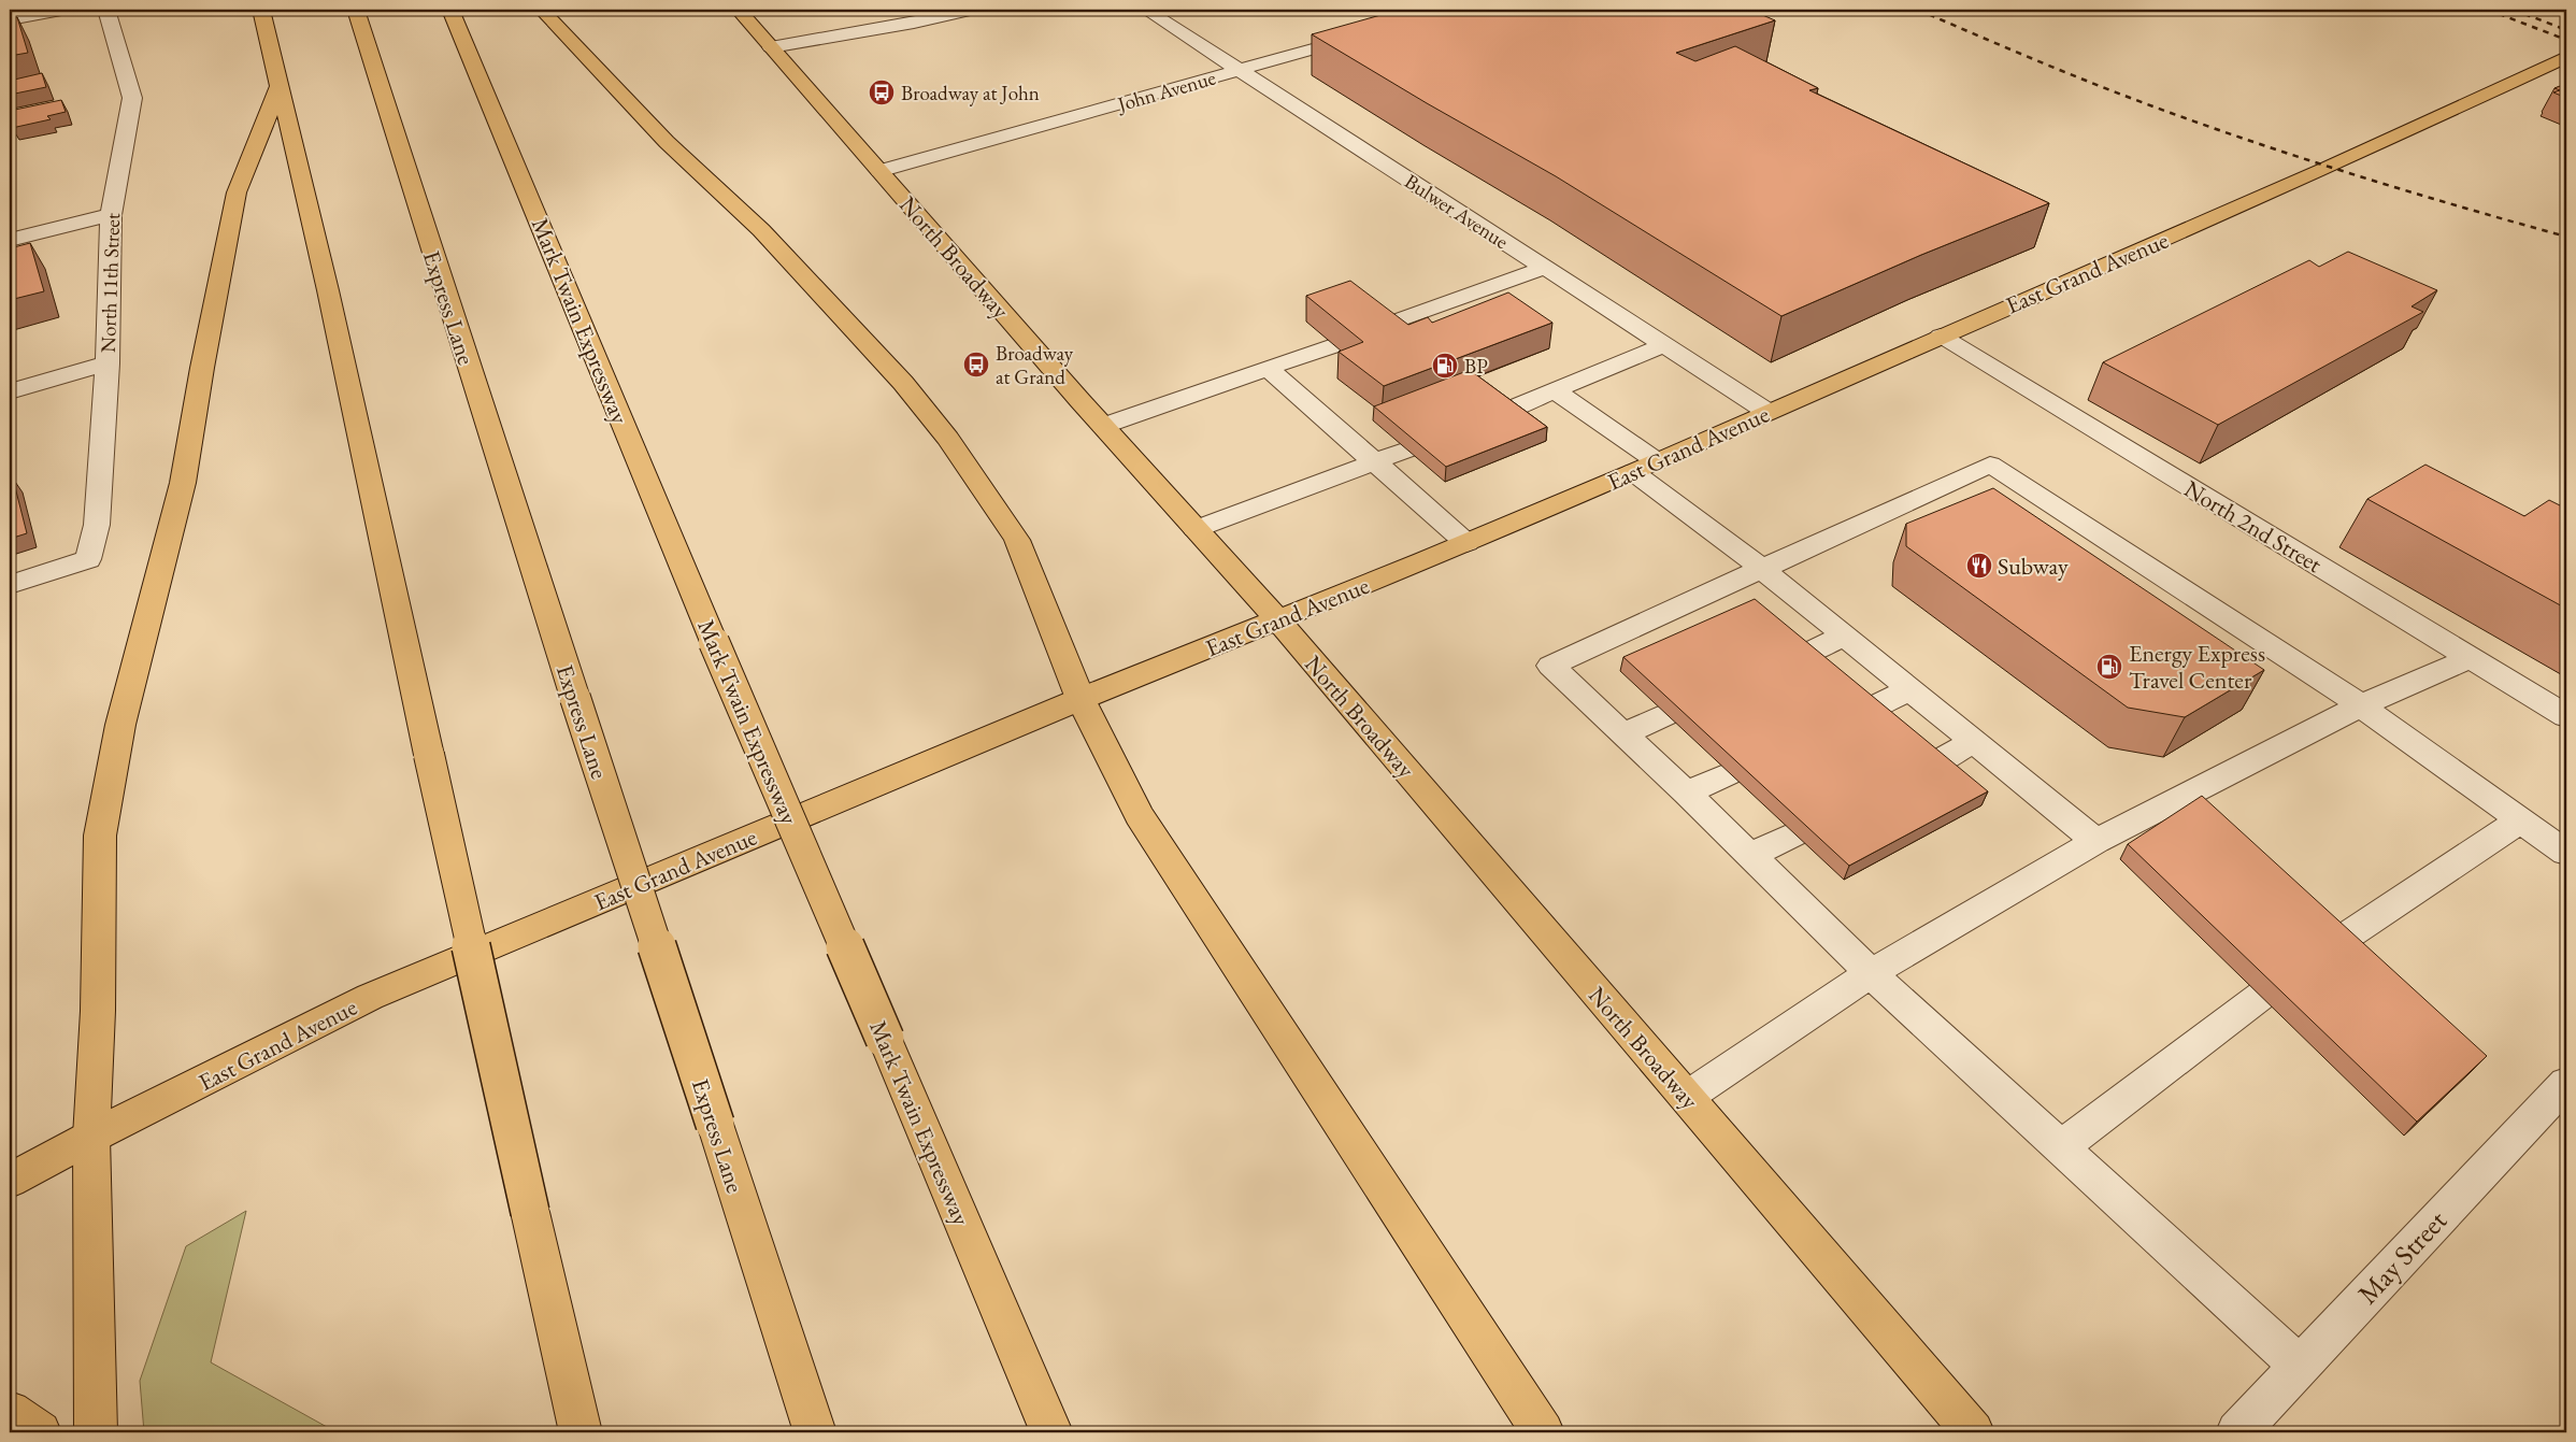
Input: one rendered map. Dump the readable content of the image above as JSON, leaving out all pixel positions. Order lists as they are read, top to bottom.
{
  "streets": {
    "main road": [
      "North Broadway",
      "East Grand Avenue",
      "Express Lane",
      "Mark Twain Expressway"
    ],
    "street": [
      "John Avenue",
      "Bulwer Avenue",
      "North 11th Street",
      "North 2nd Street",
      "May Street"
    ]
  },
  "crossings": [
    ["John Avenue", "Bulwer Avenue"],
    ["John Avenue", "North Broadway"],
    ["Bulwer Avenue", "East Grand Avenue"],
    ["North Broadway", "East Grand Avenue"],
    ["East Grand Avenue", "North 2nd Street"]
  ],
  "places": {
    "bus stop": ["Broadway at John", "Broadway at Grand"],
    "fuel station": ["BP", "Energy Express Travel Center"],
    "restaurant": ["Subway"]
  }
}
